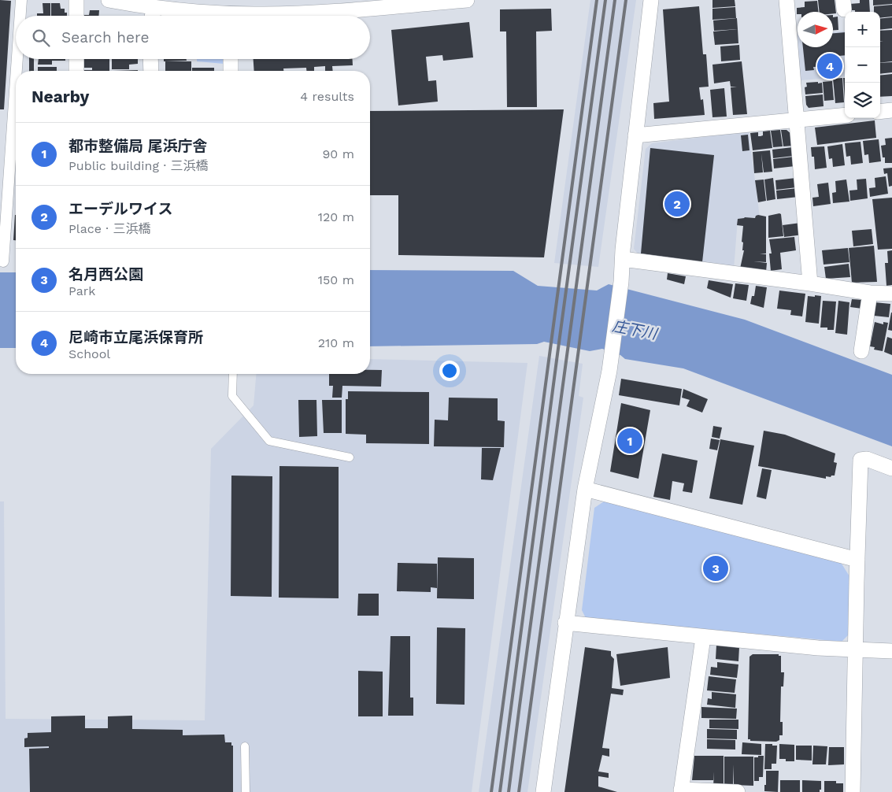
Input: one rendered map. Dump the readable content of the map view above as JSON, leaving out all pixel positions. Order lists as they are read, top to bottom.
{
  "water": ["庄下川"],
  "north": "right",
  "page": {
    "map_buttons": ["+", "−"],
    "search": "Search here",
    "pins": [
      "4",
      "2",
      "1",
      "3"
    ],
    "heading": ["Nearby", "4 results"],
    "list": [
      {
        "mark": "1",
        "name": "都市整備局 尾浜庁舎",
        "note": "Public building · 三浜橋",
        "value": "90 m"
      },
      {
        "mark": "2",
        "name": "エーデルワイス",
        "note": "Place · 三浜橋",
        "value": "120 m"
      },
      {
        "mark": "3",
        "name": "名月西公園",
        "note": "Park",
        "value": "150 m"
      },
      {
        "mark": "4",
        "name": "尼崎市立尾浜保育所",
        "note": "School",
        "value": "210 m"
      }
    ]
  }
}
